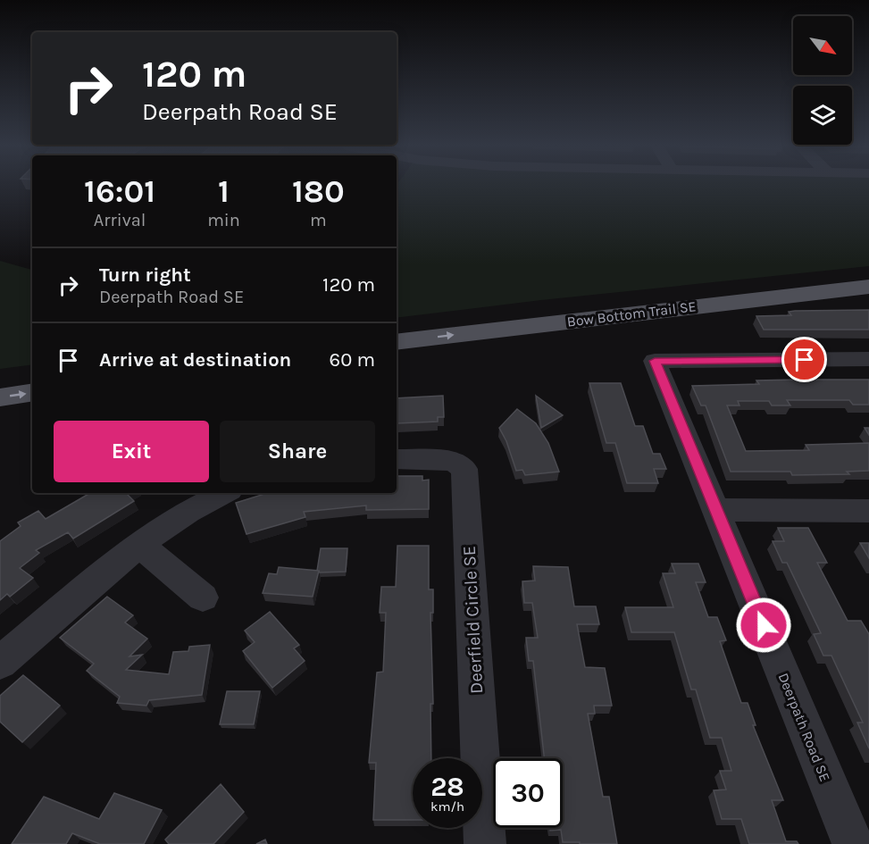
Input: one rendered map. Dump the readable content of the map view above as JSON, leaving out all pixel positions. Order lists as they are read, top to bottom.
{
  "streets": {
    "main road": ["Bow Bottom Trail SE"],
    "street": ["Deerfield Circle SE", "Deerpath Road SE"]
  },
  "north": "bottom right",
  "page": {
    "turn": ["120 m", "Deerpath Road SE"],
    "eta": [
      "16:01",
      "Arrival",
      "1",
      "min",
      "180",
      "m"
    ],
    "list": [
      {
        "name": "Turn right",
        "note": "Deerpath Road SE",
        "value": "120 m"
      },
      {
        "name": "Arrive at destination",
        "value": "60 m"
      }
    ],
    "buttons": ["Exit", "Share"],
    "speed": "28 km/h",
    "limit": "30"
  }
}
